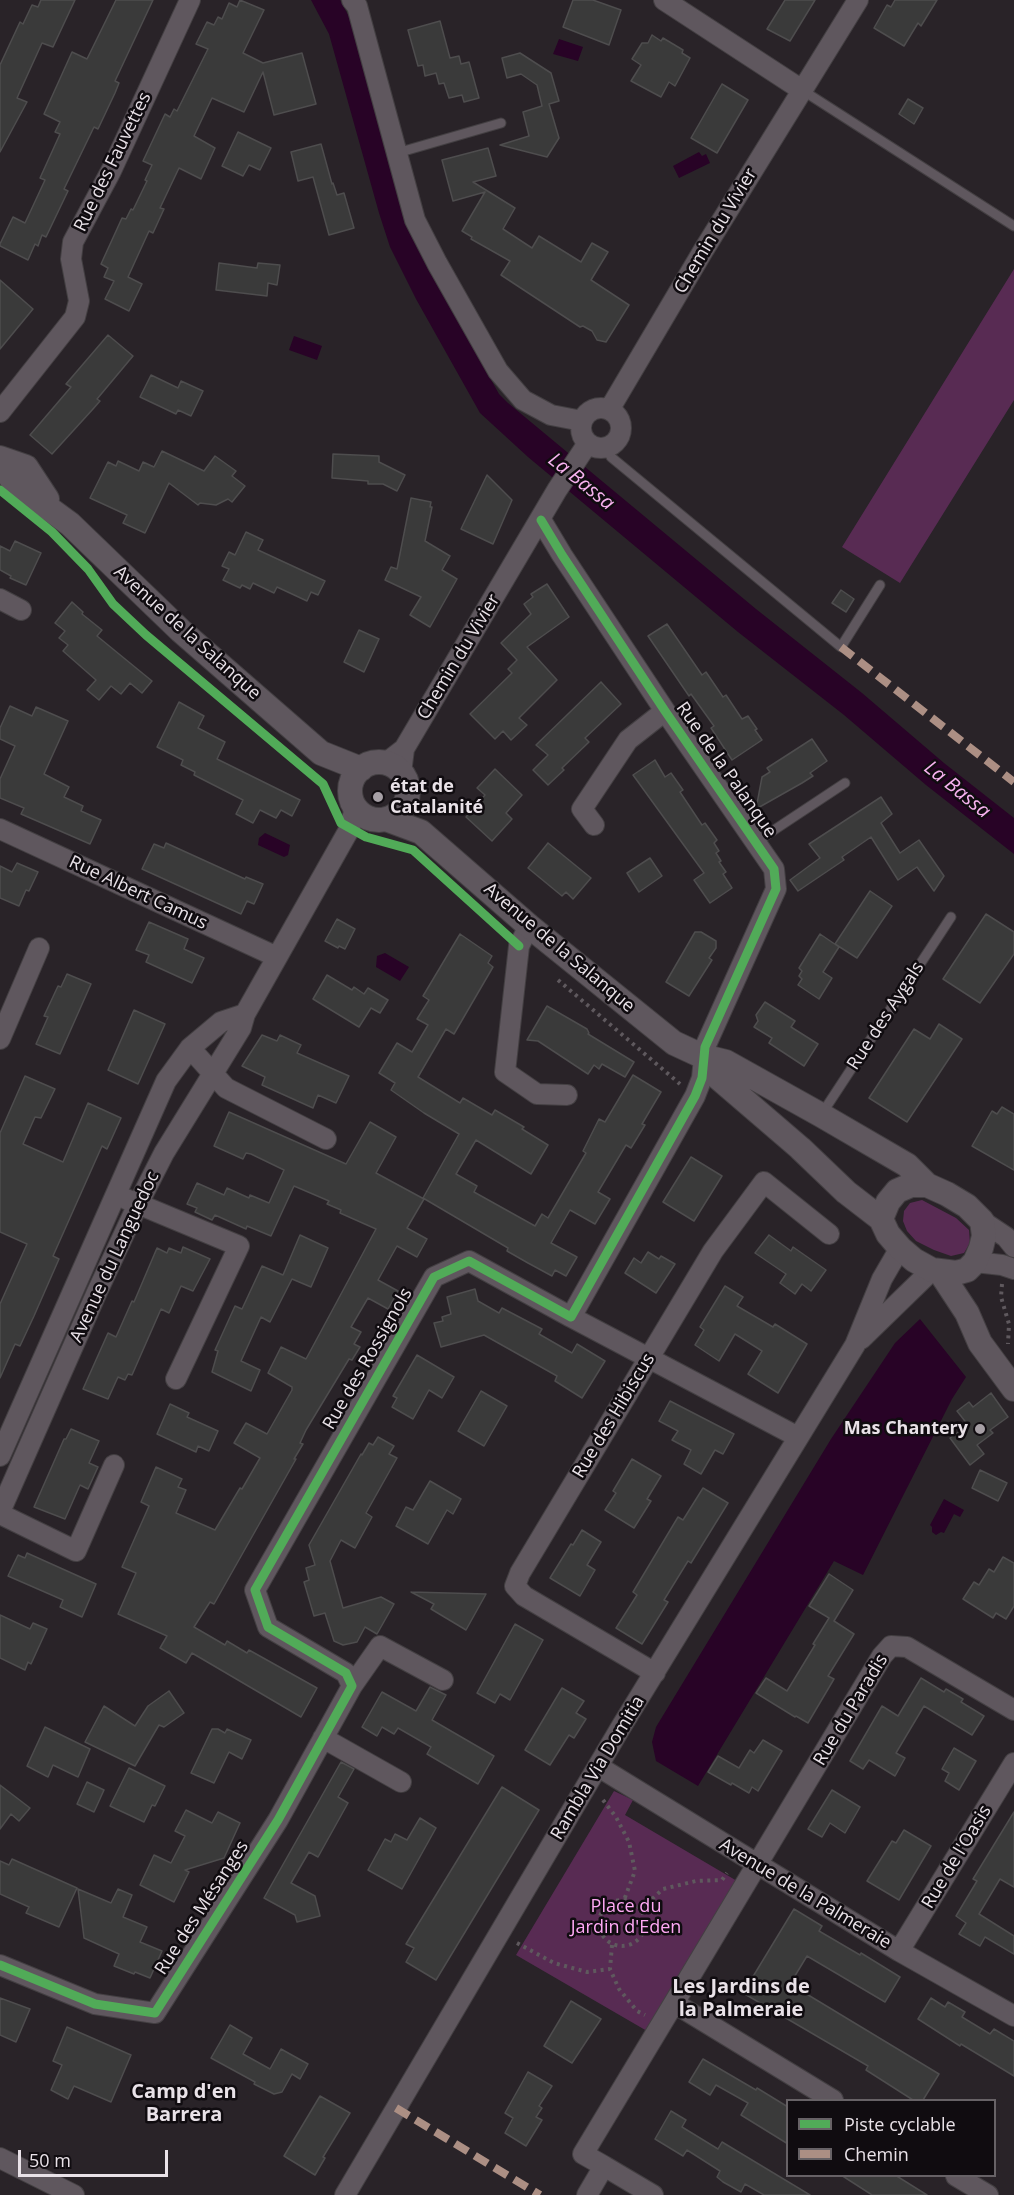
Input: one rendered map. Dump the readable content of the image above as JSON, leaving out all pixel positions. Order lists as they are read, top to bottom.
{
  "streets": {
    "street": [
      "Rue des Fauvettes",
      "Chemin du Vivier",
      "Avenue de la Salanque",
      "Rue de la Palanque",
      "Rue Albert Camus",
      "Avenue du Languedoc",
      "Rue des Rossignols",
      "Rue des Hibiscus",
      "Rue du Paradis",
      "Rambla Via Domitia",
      "Rue de l'Oasis",
      "Avenue de la Palmeraie",
      "Rue des Mésanges"
    ],
    "lane": ["Rue des Aygals"]
  },
  "crossings": [
    ["Chemin du Vivier", "Avenue de la Salanque"],
    ["Chemin du Vivier", "Rue de la Palanque"],
    ["Chemin du Vivier", "Avenue du Languedoc"],
    ["Avenue de la Salanque", "Rue de la Palanque"],
    ["Avenue de la Salanque", "Rue des Aygals"],
    ["Avenue de la Salanque", "Avenue du Languedoc"],
    ["Avenue de la Salanque", "Rambla Via Domitia"],
    ["Rue Albert Camus", "Avenue du Languedoc"],
    ["Rue des Hibiscus", "Rambla Via Domitia"],
    ["Rue du Paradis", "Avenue de la Palmeraie"],
    ["Rambla Via Domitia", "Avenue de la Palmeraie"],
    ["Rue de l'Oasis", "Avenue de la Palmeraie"]
  ],
  "districts": ["Les Jardins de la Palmeraie", "Camp d'en Barrera"],
  "water": ["La Bassa"],
  "parks": ["Place du Jardin d'Eden"],
  "places": ["état de Catalanité", "Mas Chantery"],
  "legend": ["Piste cyclable", "Chemin"],
  "scale_bar": "50 m"
}
